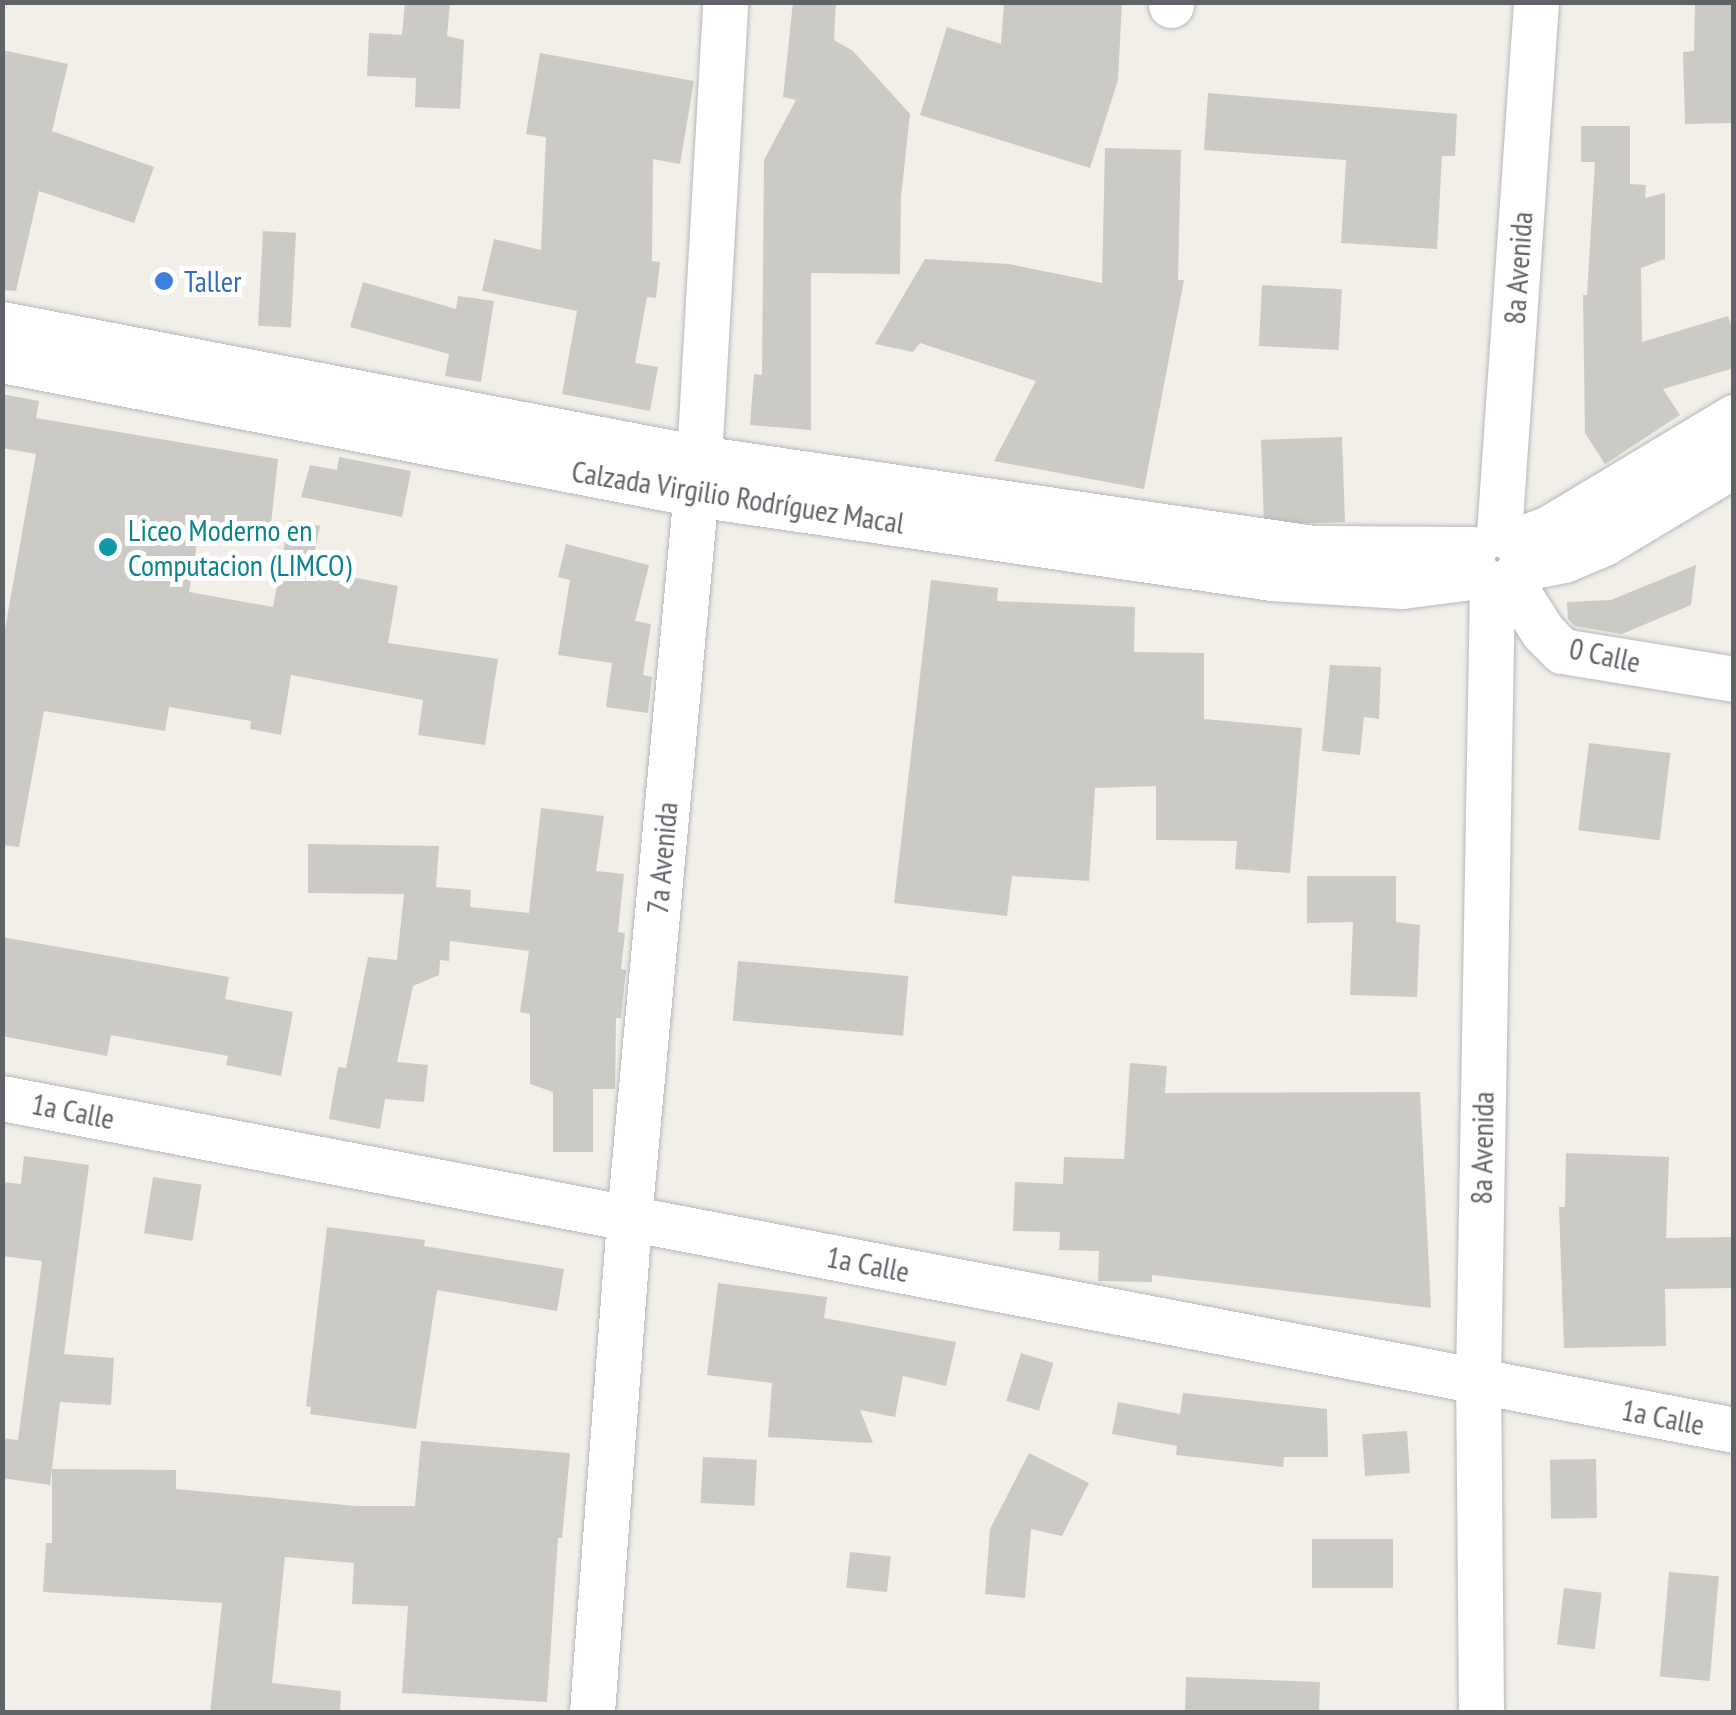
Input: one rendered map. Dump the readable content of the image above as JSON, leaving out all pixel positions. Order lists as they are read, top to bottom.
{
  "streets": {
    "street": [
      "8a Avenida",
      "Calzada Virgilio Rodríguez Macal",
      "0 Calle",
      "7a Avenida",
      "1a Calle"
    ]
  },
  "crossings": [
    ["8a Avenida", "Calzada Virgilio Rodríguez Macal"],
    ["8a Avenida", "0 Calle"],
    ["8a Avenida", "1a Calle"],
    ["Calzada Virgilio Rodríguez Macal", "0 Calle"],
    ["Calzada Virgilio Rodríguez Macal", "7a Avenida"],
    ["7a Avenida", "1a Calle"]
  ],
  "places": ["Taller", "Liceo Moderno en Computacion (LIMCO)"]
}
